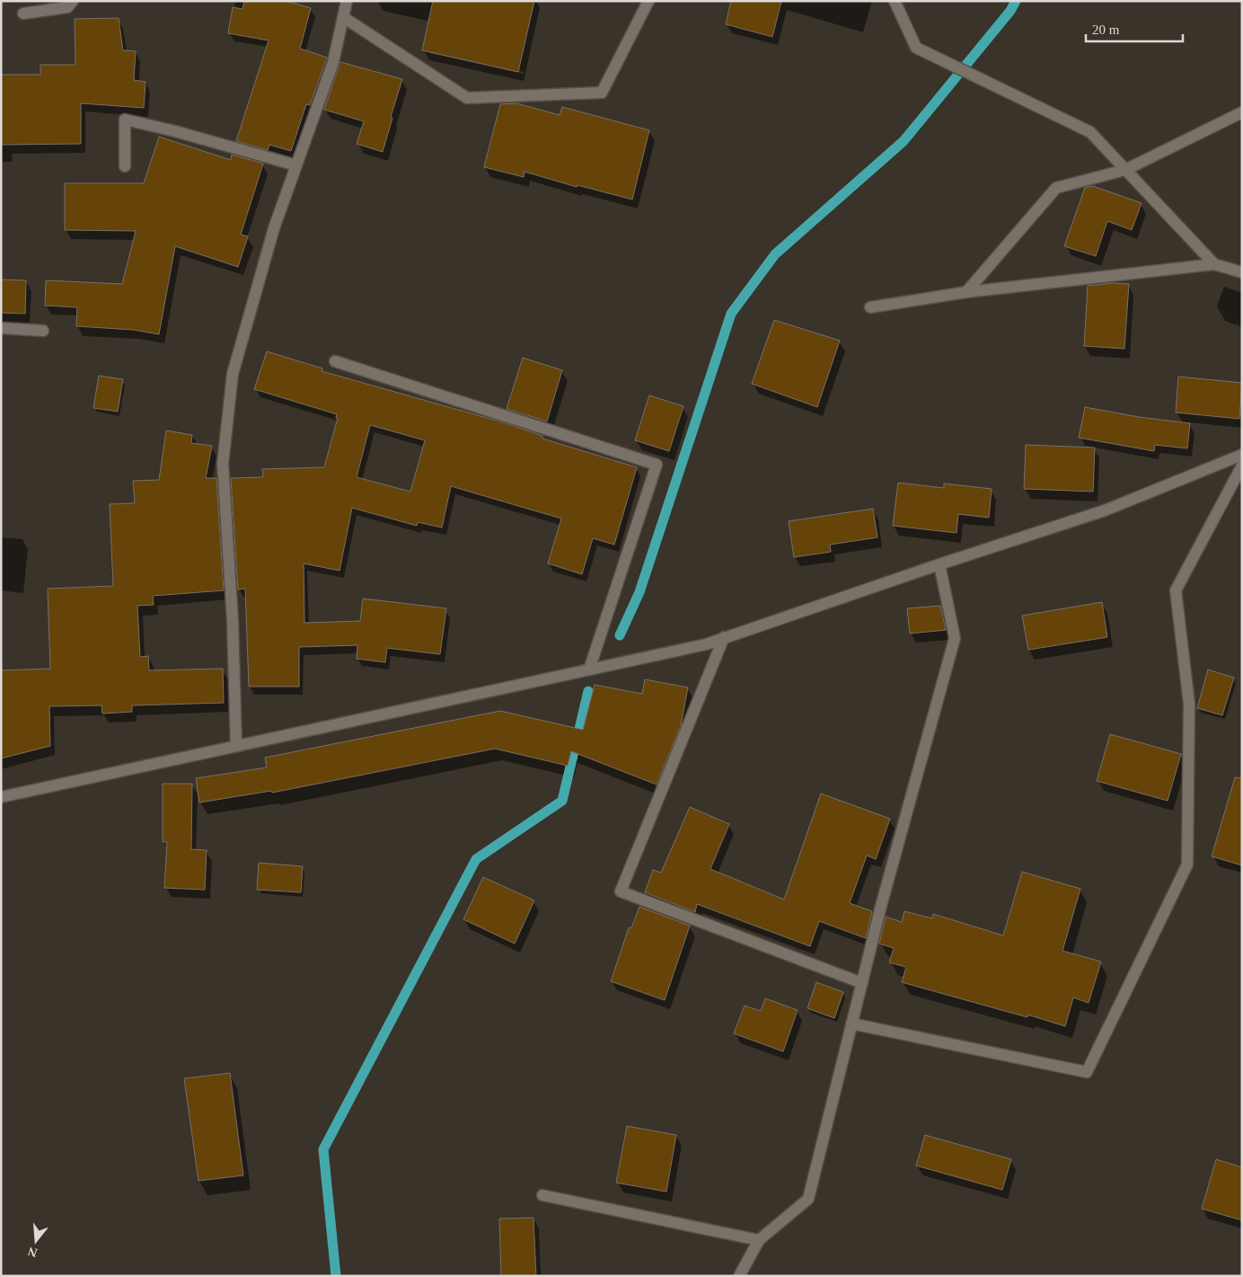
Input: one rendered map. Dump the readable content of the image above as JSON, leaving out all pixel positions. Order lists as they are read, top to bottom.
{
  "scale_bar": "20 m",
  "north": "bottom"
}
